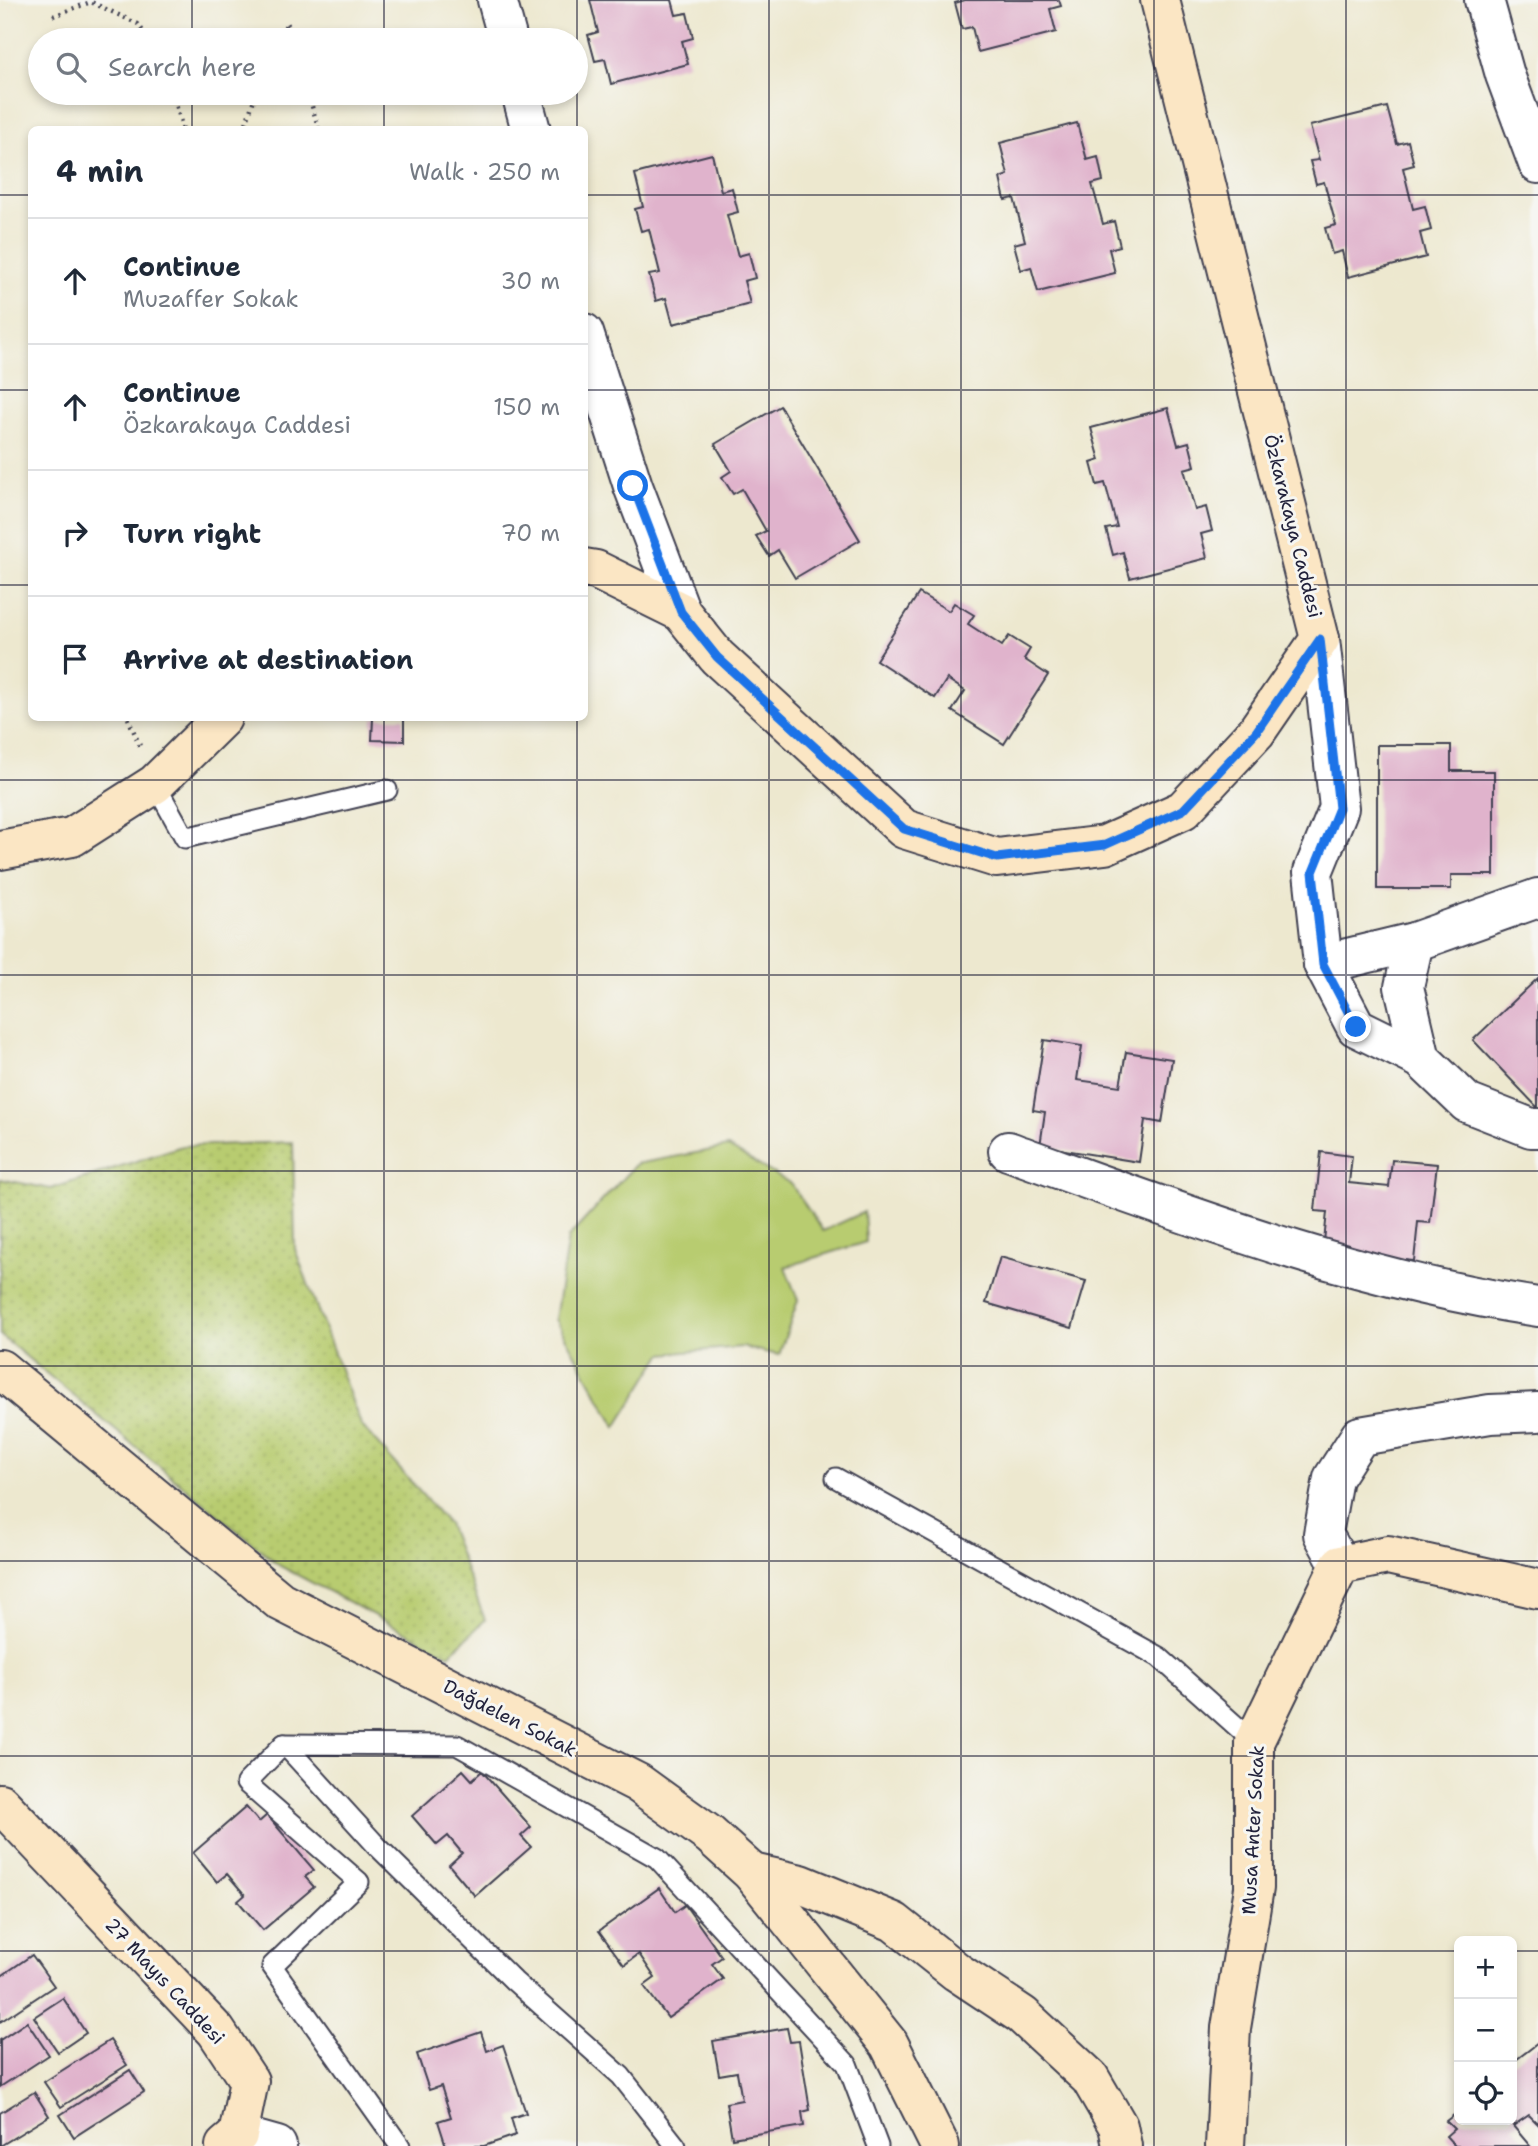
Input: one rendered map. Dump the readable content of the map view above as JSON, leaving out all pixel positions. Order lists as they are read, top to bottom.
{
  "streets": {
    "street": [
      "Özkarakaya Caddesi",
      "Dağdelen Sokak",
      "Musa Anter Sokak",
      "27 Mayıs Caddesi"
    ]
  },
  "page": {
    "search": "Search here",
    "heading": ["4 min", "Walk · 250 m"],
    "list": [
      ["Continue", "Muzaffer Sokak", "30 m"],
      ["Continue", "Özkarakaya Caddesi", "150 m"],
      ["Turn right", "70 m"],
      "Arrive at destination"
    ],
    "map_buttons": ["+", "−"]
  }
}
